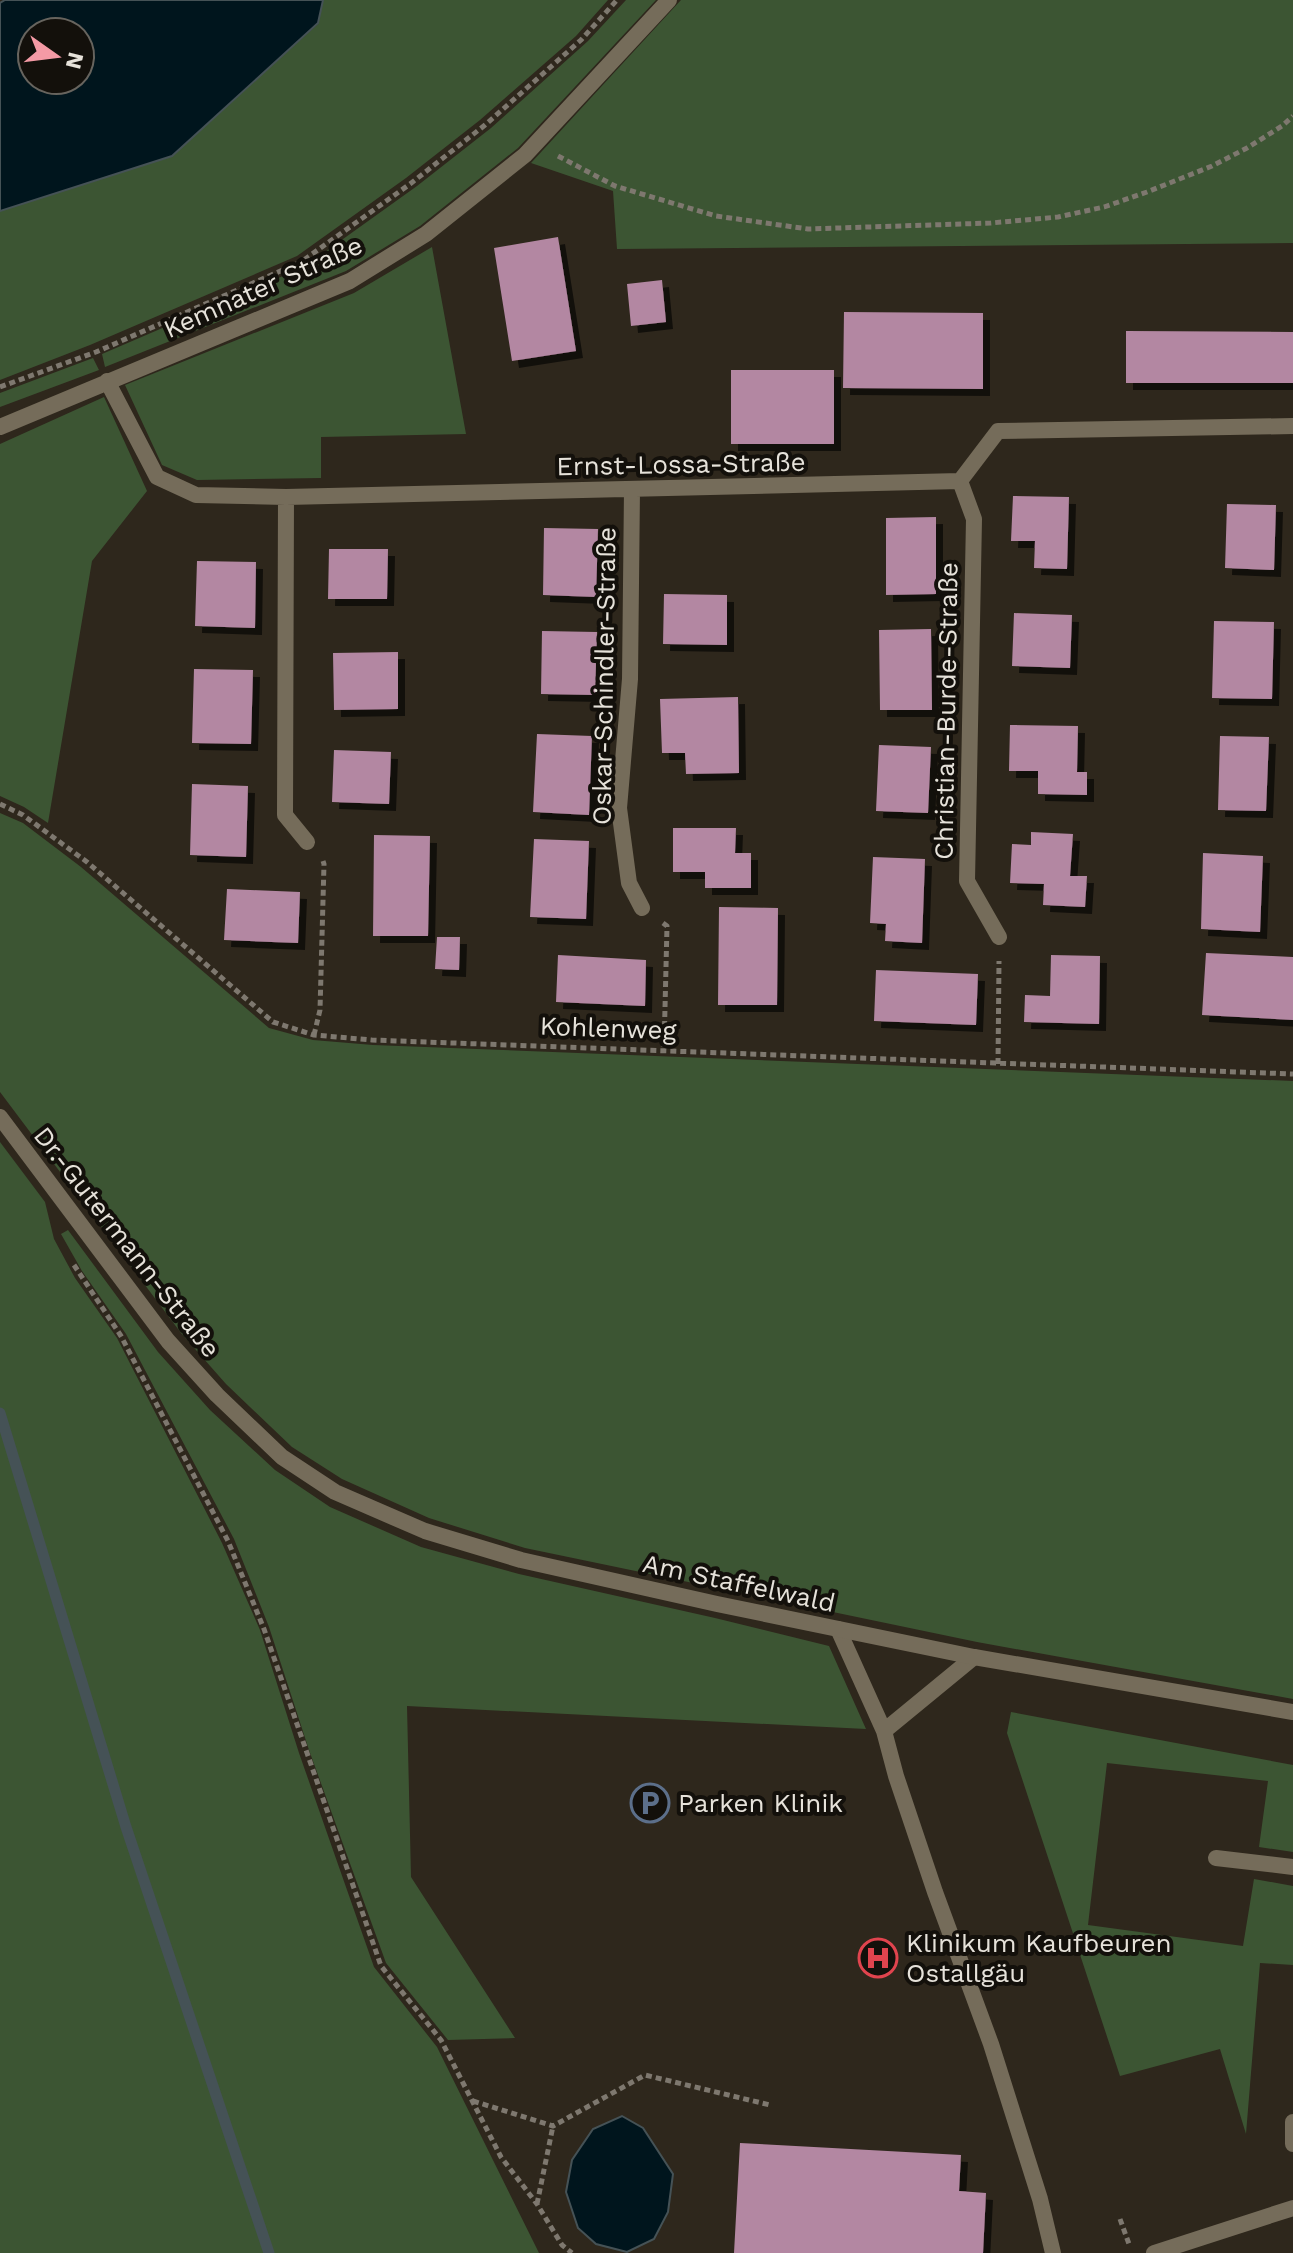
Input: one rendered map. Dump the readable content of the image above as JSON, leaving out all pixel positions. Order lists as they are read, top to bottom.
{
  "streets": {
    "street": [
      "Kemnater Straße",
      "Ernst-Lossa-Straße",
      "Oskar-Schindler-Straße",
      "Christian-Burde-Straße",
      "Dr.-Gutermann-Straße",
      "Am Staffelwald"
    ],
    "path": ["Kohlenweg"]
  },
  "crossings": [
    ["Kemnater Straße", "Ernst-Lossa-Straße"],
    ["Ernst-Lossa-Straße", "Oskar-Schindler-Straße"],
    ["Ernst-Lossa-Straße", "Christian-Burde-Straße"],
    ["Dr.-Gutermann-Straße", "Am Staffelwald"]
  ],
  "places": {
    "parking": ["Parken Klinik"],
    "hospital": ["Klinikum Kaufbeuren Ostallgäu"]
  },
  "north": "right"
}
